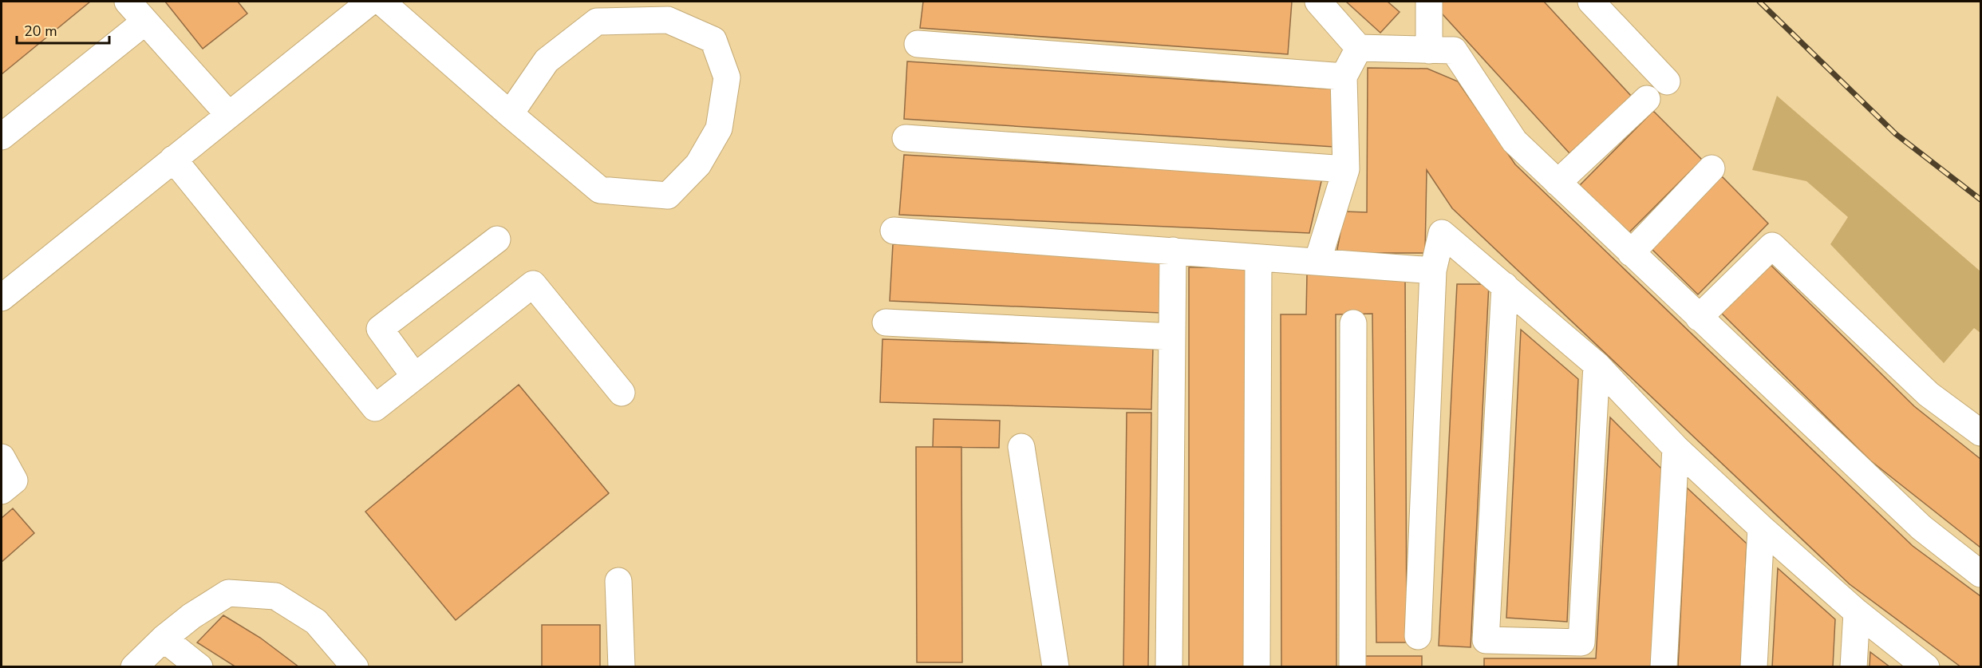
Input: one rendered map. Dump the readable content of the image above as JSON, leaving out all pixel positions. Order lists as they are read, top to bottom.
{
  "scale_bar": "20 m"
}
